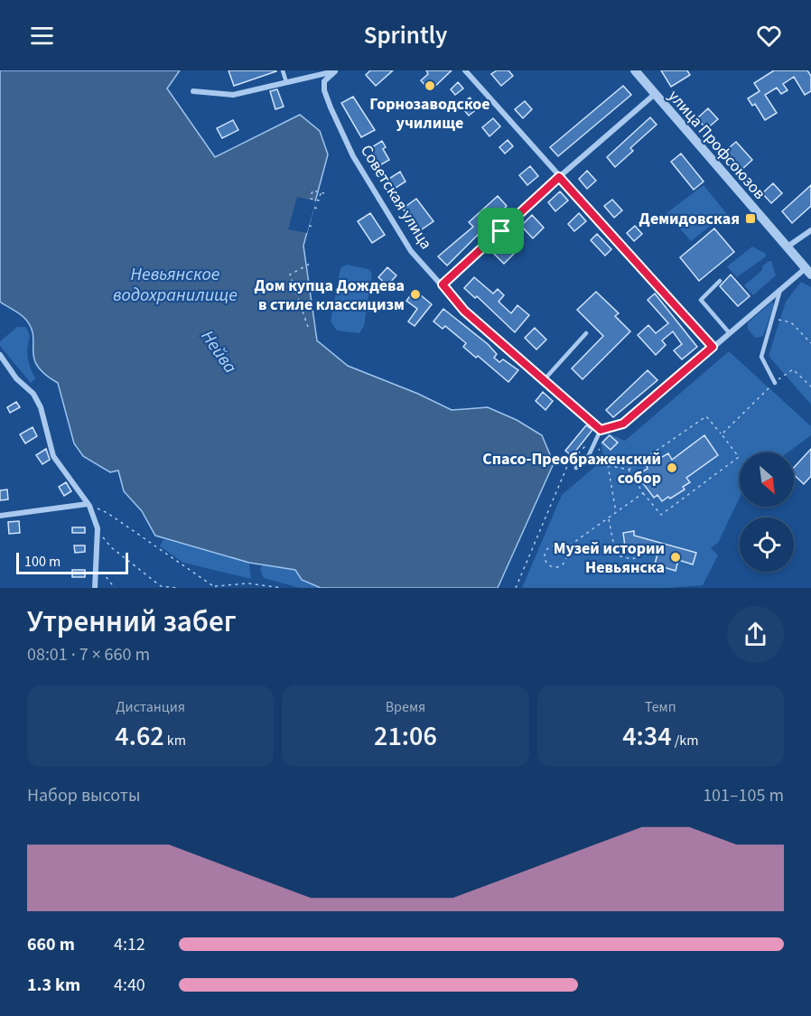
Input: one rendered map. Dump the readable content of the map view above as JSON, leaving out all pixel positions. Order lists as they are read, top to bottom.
{
  "streets": {
    "street": ["улица Профсоюзов", "Советская улица"]
  },
  "water": ["Невьянское водохранилище", "Нейва"],
  "places": {
    "other": [
      "Горнозаводское училище",
      "Дом купца Дождева в стиле классицизм",
      "Спасо-Преображенский собор",
      "Музей истории Невьянска"
    ],
    "transit": ["Демидовская"]
  },
  "scale_bar": "100 m",
  "north": "bottom right",
  "page": {
    "header": "Sprintly",
    "scale": "100 m",
    "heading": ["Утренний забег", "08:01 · 7 × 660 m"],
    "stats": [
      ["Дистанция", "4.62 km"],
      ["Время", "21:06"],
      ["Темп", "4:34 /km"]
    ],
    "chart": ["Набор высоты", "101–105 m"],
    "list": [
      {
        "name": "660 m",
        "note": "4:12"
      },
      {
        "name": "1.3 km",
        "note": "4:40"
      }
    ]
  }
}
